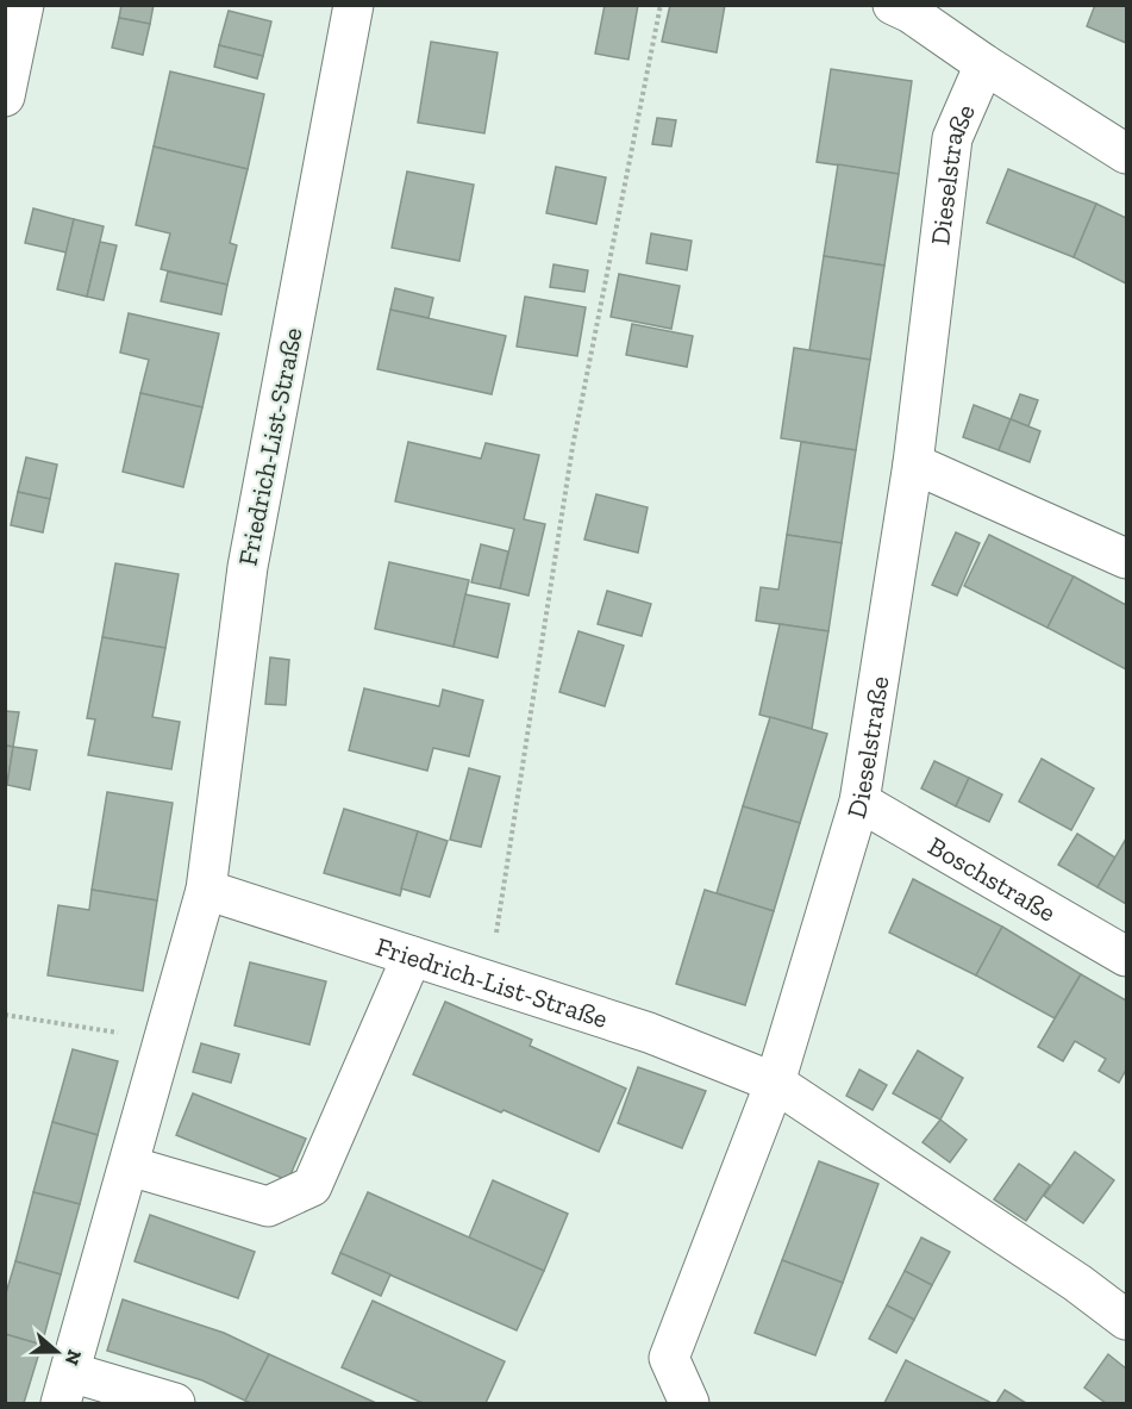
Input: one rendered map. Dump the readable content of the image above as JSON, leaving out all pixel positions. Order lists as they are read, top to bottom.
{
  "streets": {
    "street": ["Dieselstraße", "Friedrich-List-Straße", "Boschstraße"]
  },
  "crossings": [
    ["Dieselstraße", "Friedrich-List-Straße"],
    ["Dieselstraße", "Boschstraße"]
  ],
  "north": "right"
}
